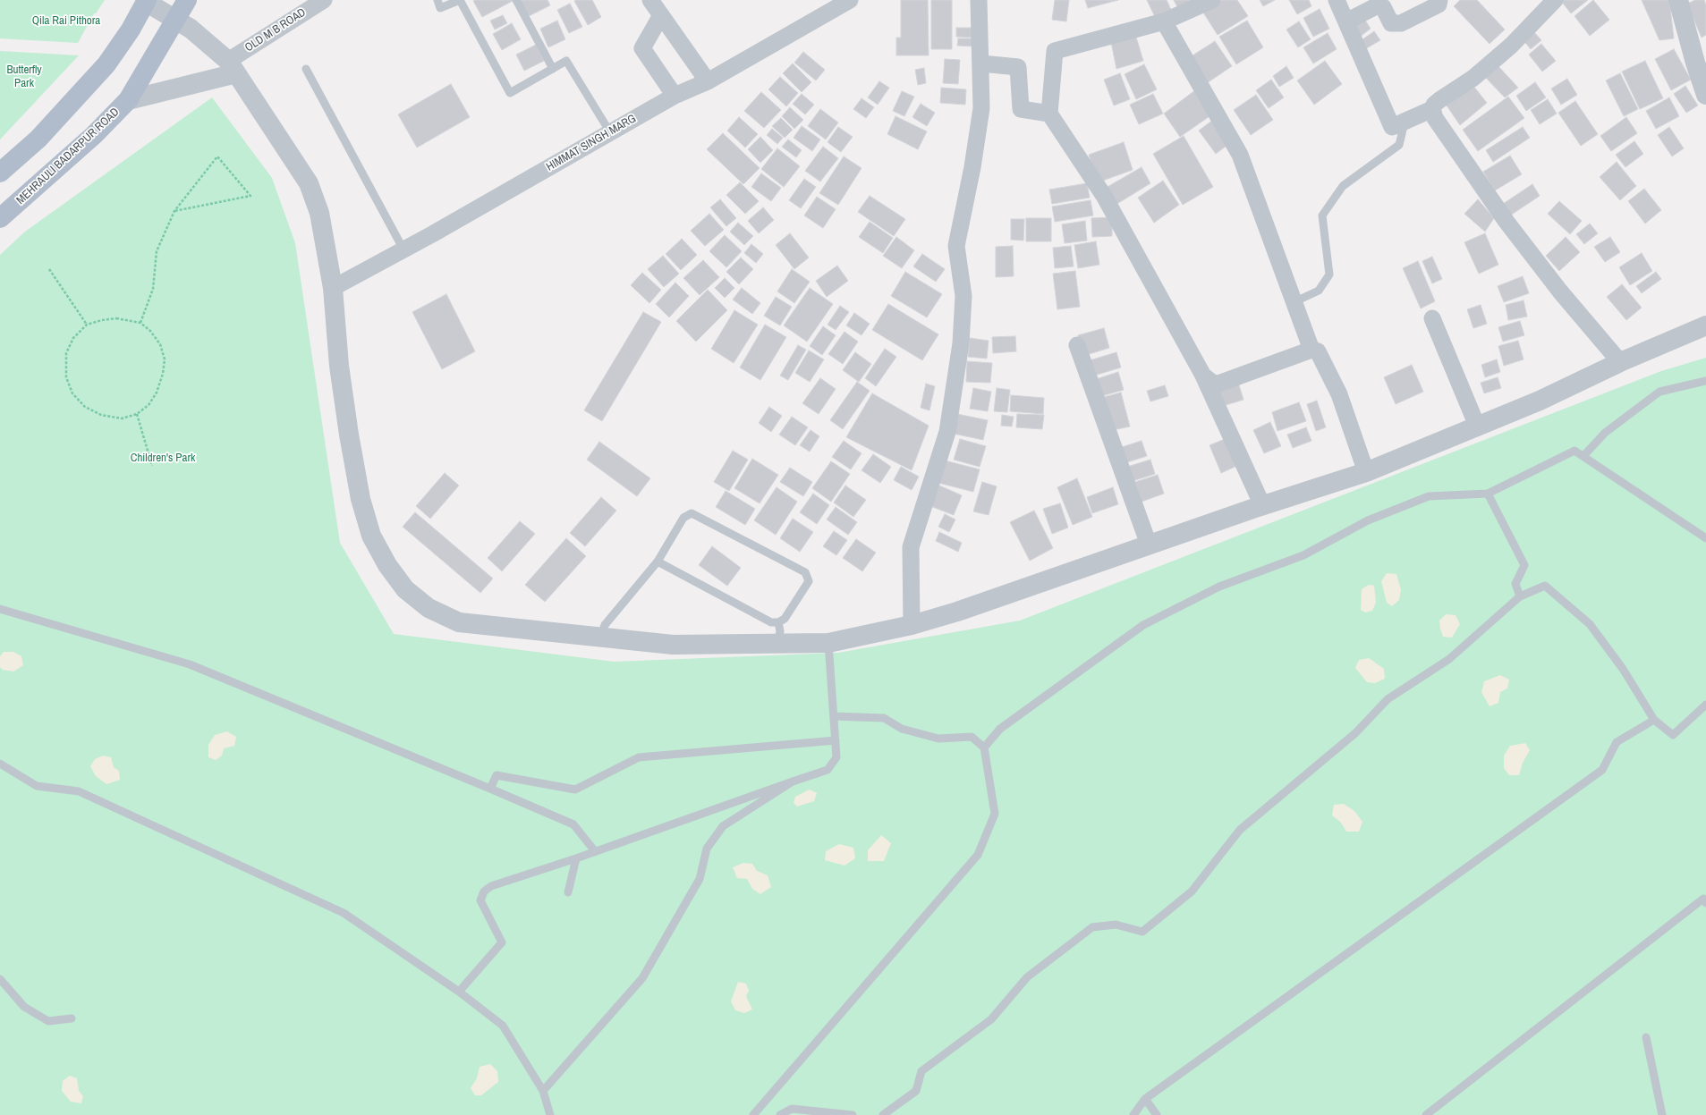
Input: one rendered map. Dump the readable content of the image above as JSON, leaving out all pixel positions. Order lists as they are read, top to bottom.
{
  "streets": {
    "main road": ["MEHRAULI BADARPUR ROAD"],
    "street": ["OLD M B ROAD", "HIMMAT SINGH MARG"]
  },
  "parks": ["Qila Rai Pithora", "Butterfly Park", "Children's Park"]
}
